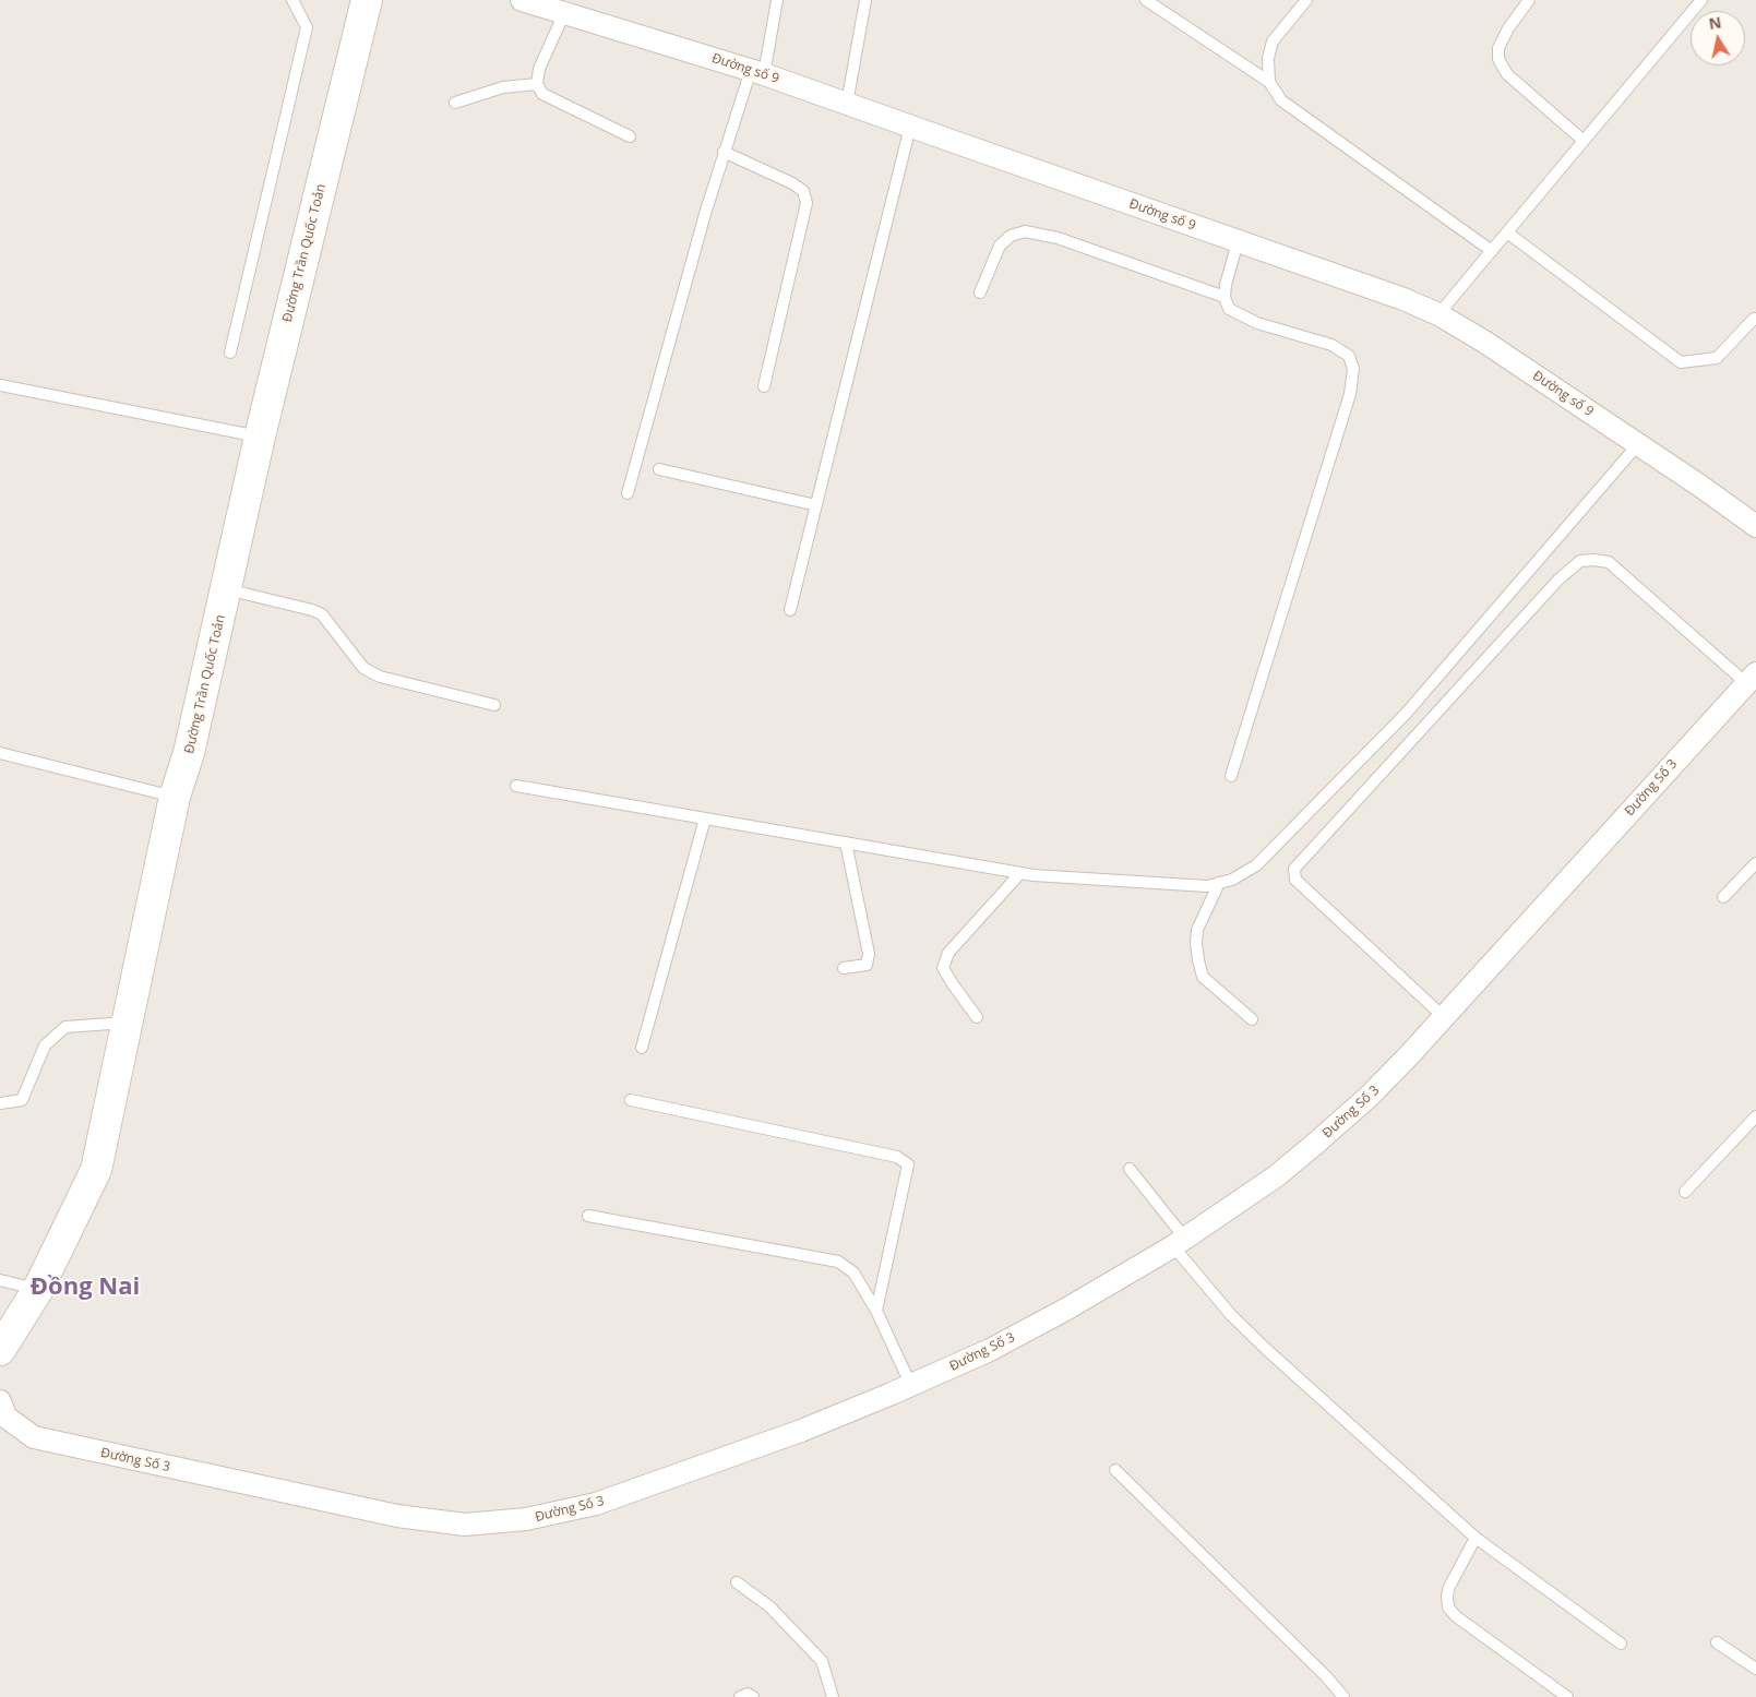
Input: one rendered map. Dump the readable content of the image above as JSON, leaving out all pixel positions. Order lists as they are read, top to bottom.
{
  "streets": {
    "main road": ["Đường Trần Quốc Toản"],
    "street": ["Đường số 9", "Đường Số 3"]
  },
  "districts": ["Đồng Nai"],
  "north": "top"
}
